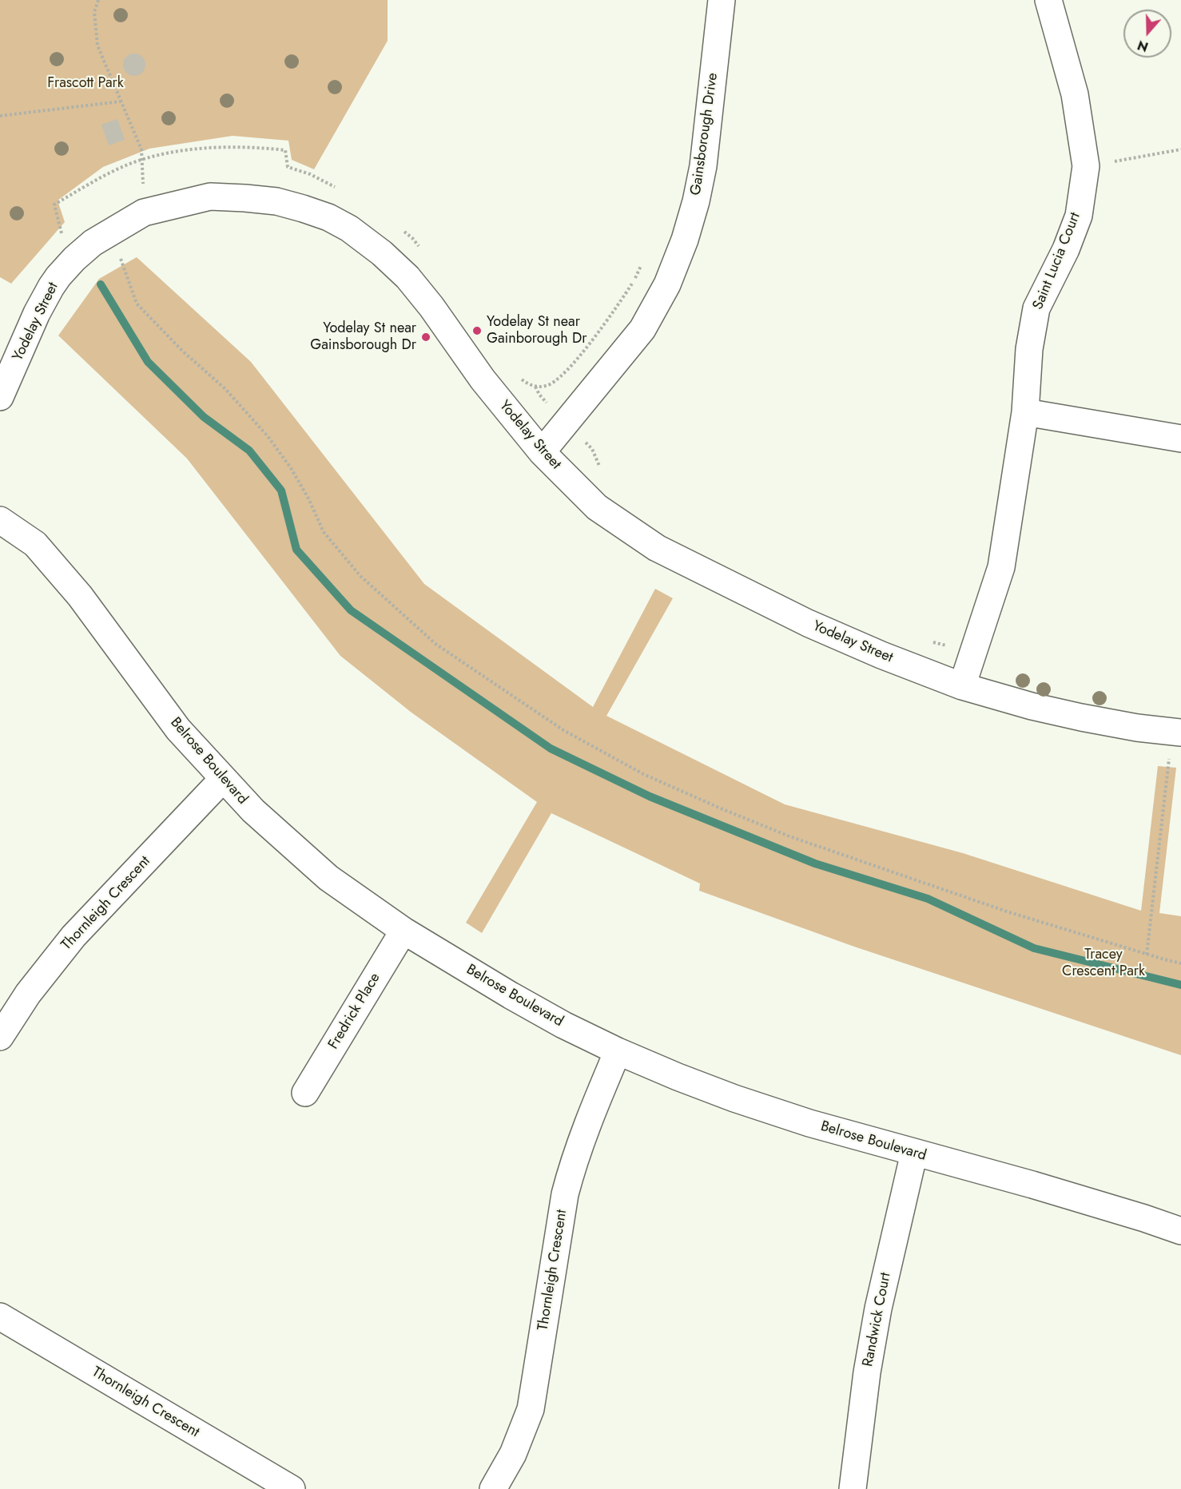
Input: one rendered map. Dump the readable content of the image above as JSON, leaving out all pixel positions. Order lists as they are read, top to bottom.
{
  "streets": {
    "street": [
      "Gainsborough Drive",
      "Saint Lucia Court",
      "Yodelay Street",
      "Belrose Boulevard",
      "Thornleigh Crescent",
      "Fredrick Place",
      "Randwick Court"
    ]
  },
  "crossings": [
    ["Gainsborough Drive", "Yodelay Street"],
    ["Saint Lucia Court", "Yodelay Street"],
    ["Belrose Boulevard", "Thornleigh Crescent"],
    ["Belrose Boulevard", "Fredrick Place"],
    ["Belrose Boulevard", "Randwick Court"]
  ],
  "parks": ["Frascott Park", "Tracey Crescent Park"],
  "places": ["Yodelay St near Gainborough Dr", "Yodelay St near Gainsborough Dr"],
  "north": "bottom"
}
